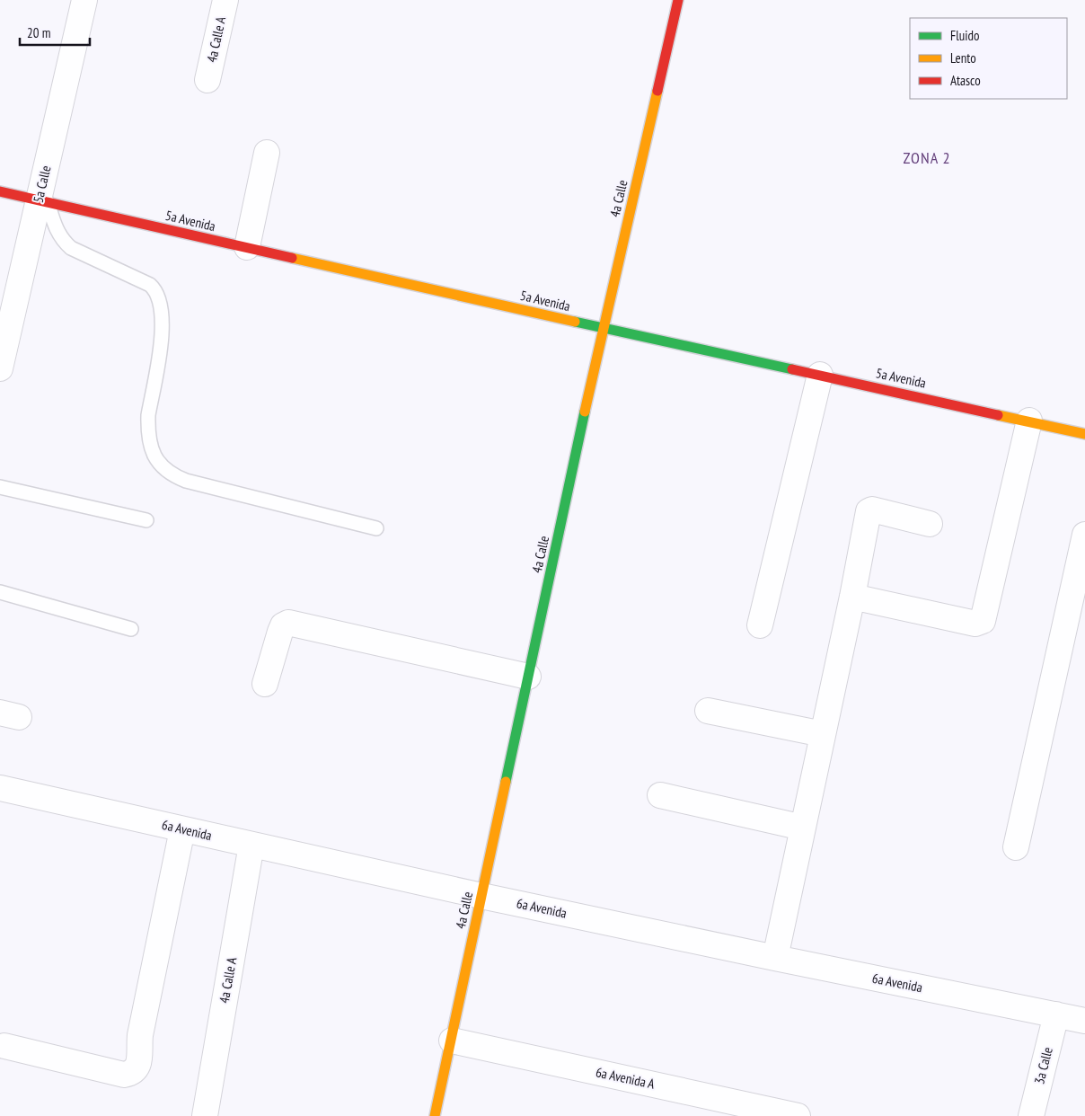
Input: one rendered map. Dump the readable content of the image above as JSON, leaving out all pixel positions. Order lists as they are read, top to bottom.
{
  "streets": {
    "street": [
      "4a Calle A",
      "5a Calle",
      "4a Calle",
      "5a Avenida",
      "6a Avenida",
      "3a Calle",
      "6a Avenida A"
    ]
  },
  "crossings": [
    ["4a Calle A", "6a Avenida"],
    ["5a Calle", "5a Avenida"],
    ["4a Calle", "5a Avenida"],
    ["4a Calle", "6a Avenida"],
    ["4a Calle", "6a Avenida A"],
    ["6a Avenida", "3a Calle"]
  ],
  "districts": ["ZONA 2"],
  "legend": ["Fluido", "Lento", "Atasco"],
  "scale_bar": "20 m"
}
